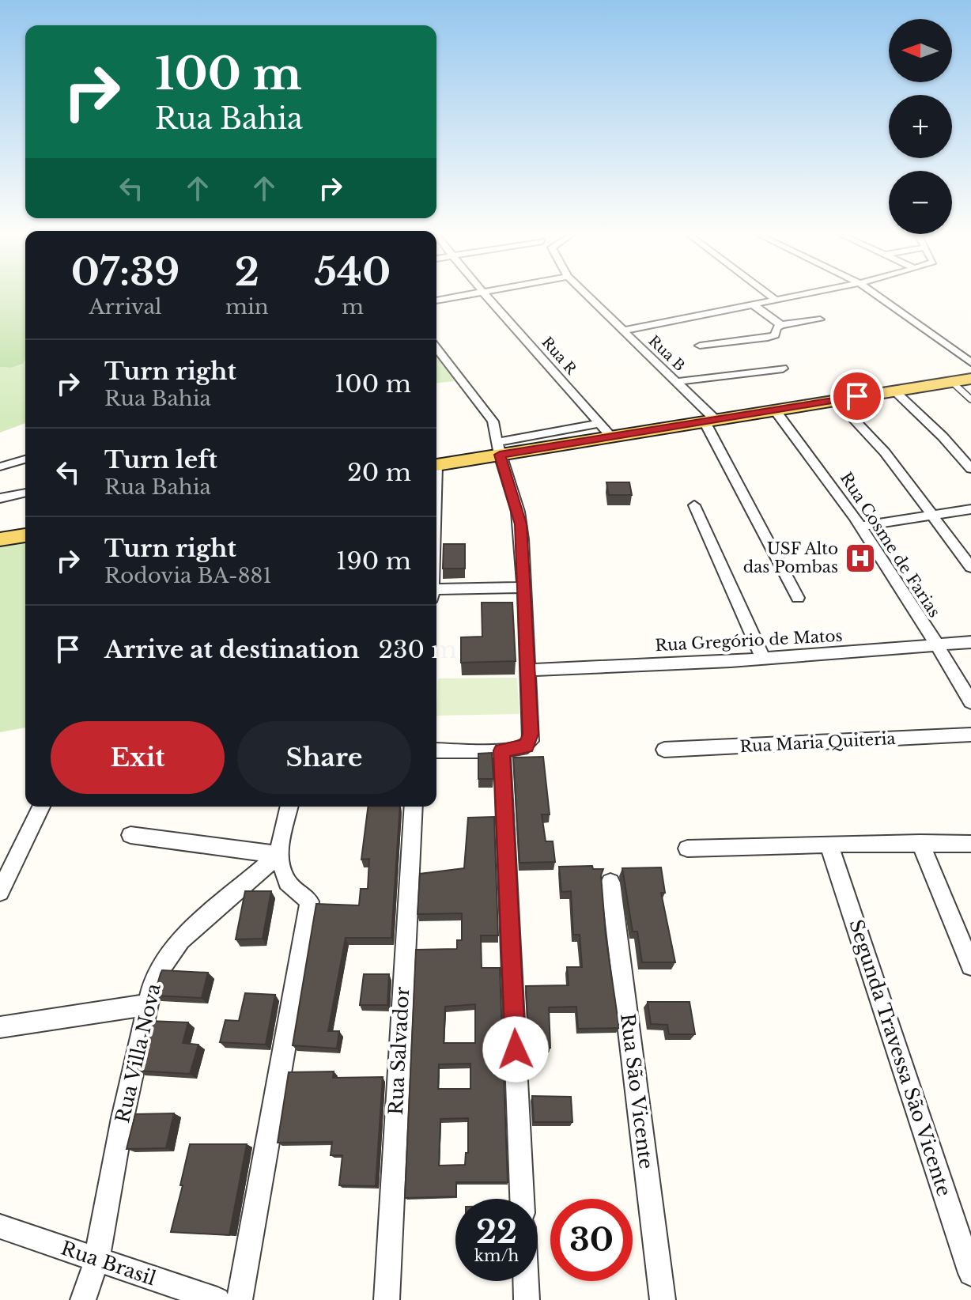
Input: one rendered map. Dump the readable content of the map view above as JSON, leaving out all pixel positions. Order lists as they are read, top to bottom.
{
  "streets": {
    "street": [
      "Rua B",
      "Rua R",
      "Rua Cosme de Farias",
      "Rua Gregório de Matos",
      "Rua Maria Quiteria",
      "Rua Salvador",
      "Rua Villa Nova",
      "Segunda Travessa São Vicente",
      "Rua São Vicente",
      "Rua Brasil"
    ]
  },
  "crossings": [
    ["Rua Cosme de Farias", "Rua Gregório de Matos"],
    ["Rua Villa Nova", "Rua Brasil"]
  ],
  "places": {
    "hospital": ["USF Alto das Pombas"]
  },
  "north": "left",
  "page": {
    "map_buttons": ["+", "−"],
    "turn": ["100 m", "Rua Bahia"],
    "eta": [
      "07:39",
      "Arrival",
      "2",
      "min",
      "540",
      "m"
    ],
    "list": [
      {
        "name": "Turn right",
        "note": "Rua Bahia",
        "value": "100 m"
      },
      {
        "name": "Turn left",
        "note": "Rua Bahia",
        "value": "20 m"
      },
      {
        "name": "Turn right",
        "note": "Rodovia BA-881",
        "value": "190 m"
      },
      {
        "name": "Arrive at destination",
        "value": "230 m"
      }
    ],
    "buttons": ["Exit", "Share"],
    "speed": "22 km/h",
    "limit": "30"
  }
}
